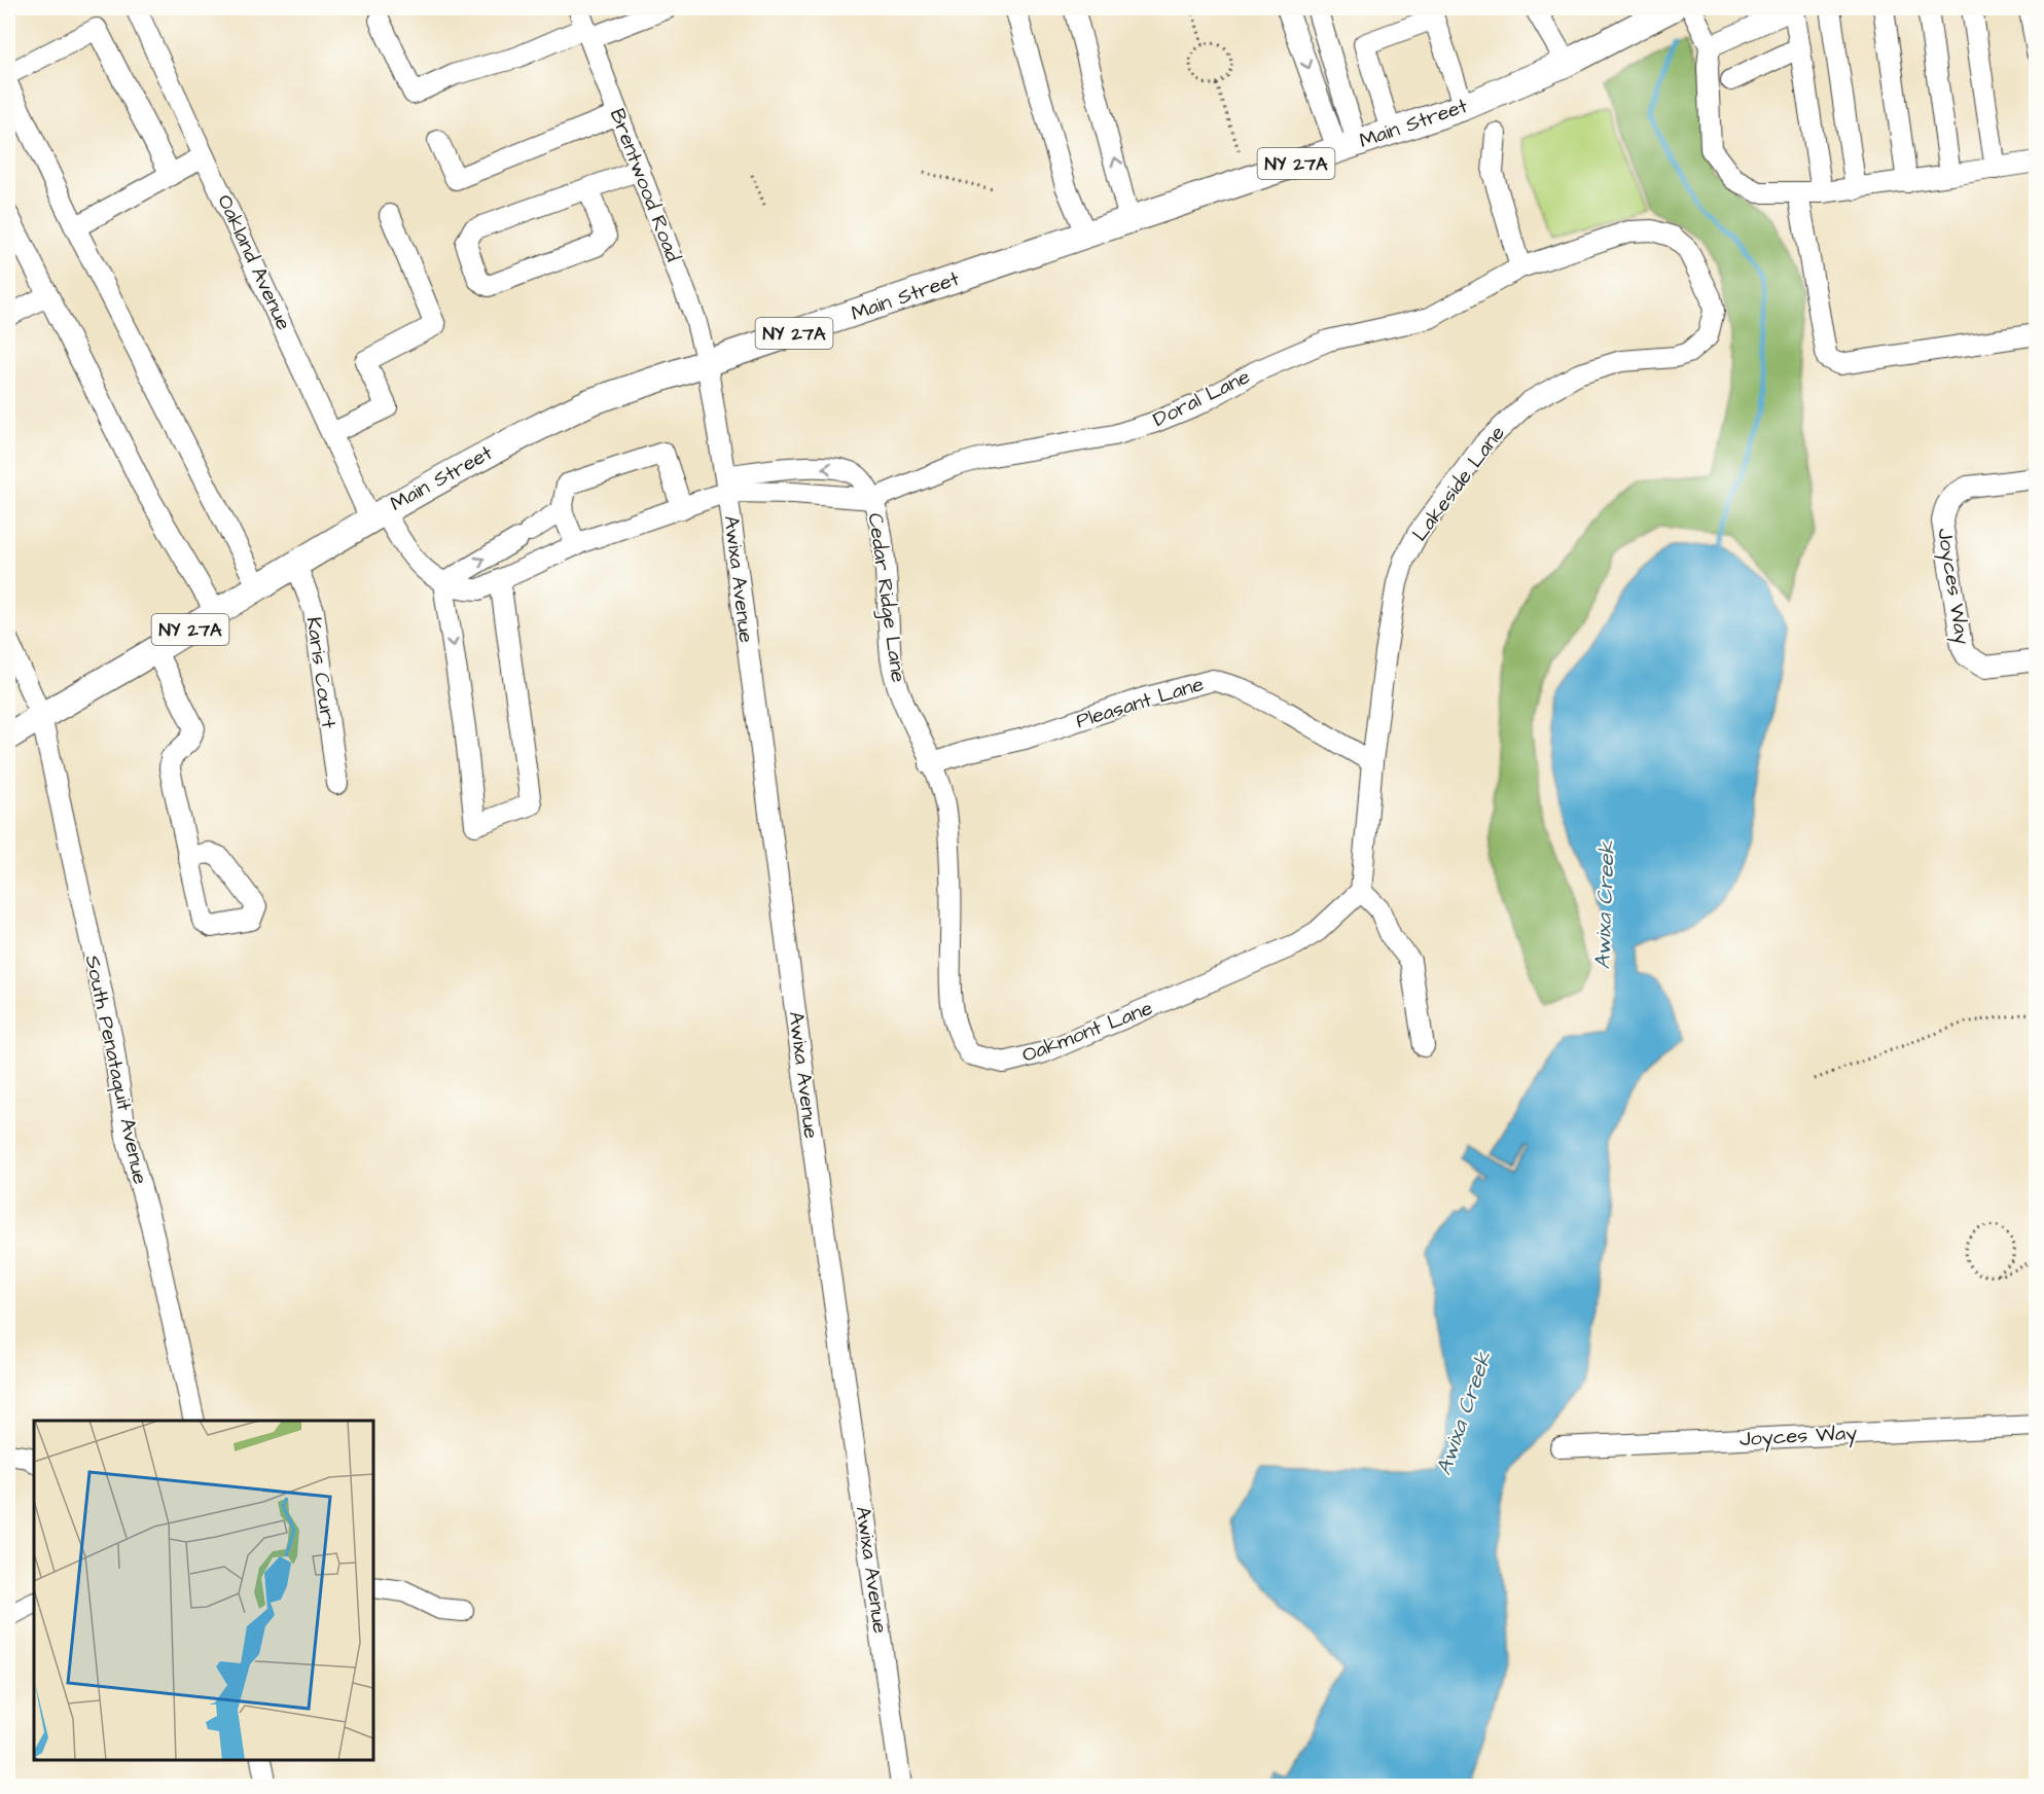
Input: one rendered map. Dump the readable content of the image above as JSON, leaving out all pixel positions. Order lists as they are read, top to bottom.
{
  "streets": {
    "main road": ["Main Street", "NY 27A"],
    "street": [
      "Brentwood Road",
      "Oakland Avenue",
      "Doral Lane",
      "Lakeside Lane",
      "Awixa Avenue",
      "Joyces Way",
      "Cedar Ridge Lane",
      "Karis Court",
      "Pleasant Lane",
      "Oakmont Lane",
      "South Penataquit Avenue"
    ]
  },
  "crossings": [
    ["Main Street", "Brentwood Road"],
    ["Main Street", "Oakland Avenue"],
    ["Main Street", "Awixa Avenue"],
    ["Main Street", "Karis Court"],
    ["Main Street", "South Penataquit Avenue"],
    ["Brentwood Road", "Awixa Avenue"],
    ["Doral Lane", "Lakeside Lane"],
    ["Doral Lane", "Awixa Avenue"],
    ["Doral Lane", "Cedar Ridge Lane"],
    ["Lakeside Lane", "Pleasant Lane"],
    ["Lakeside Lane", "Oakmont Lane"],
    ["Cedar Ridge Lane", "Pleasant Lane"],
    ["Cedar Ridge Lane", "Oakmont Lane"],
    ["Pleasant Lane", "Oakmont Lane"]
  ],
  "water": ["Awixa Creek"]
}
